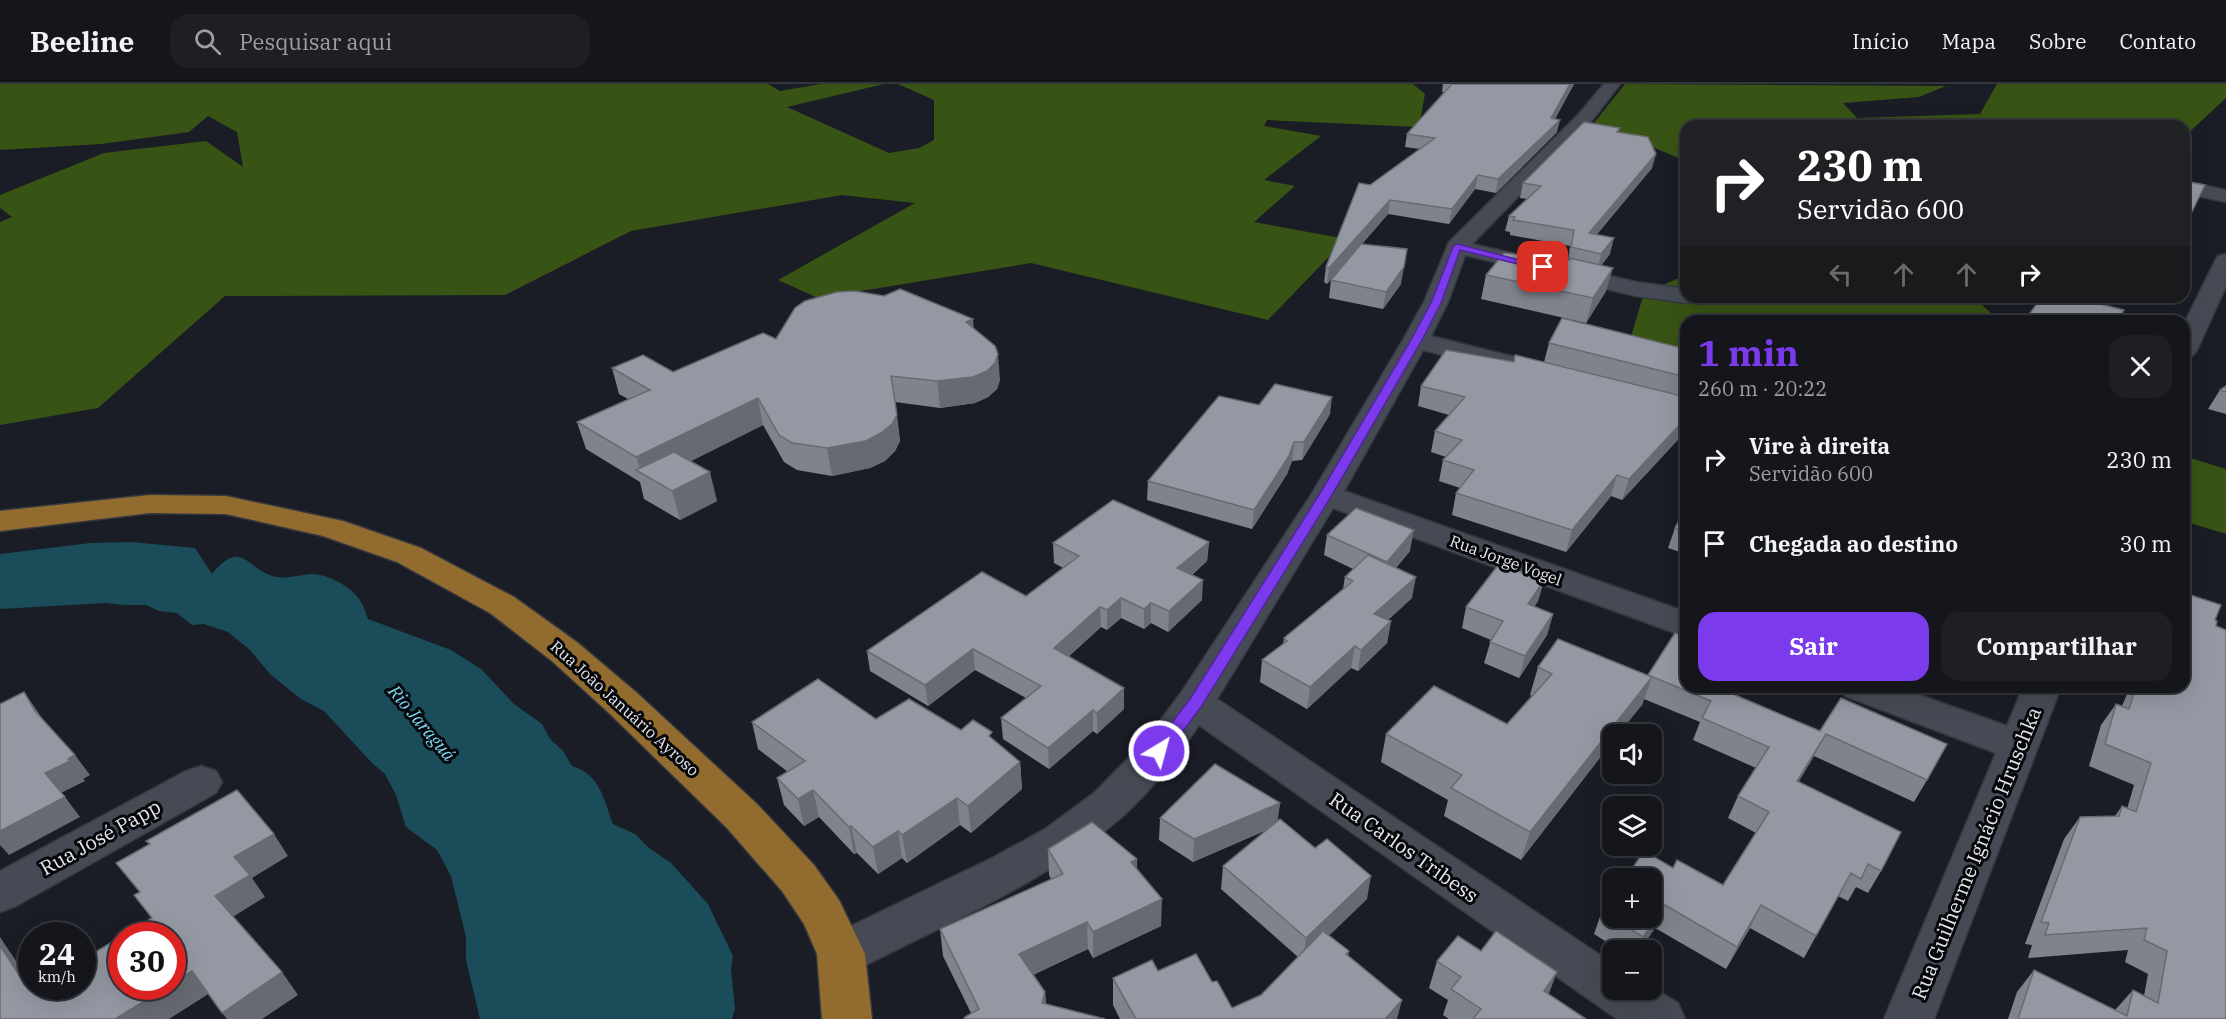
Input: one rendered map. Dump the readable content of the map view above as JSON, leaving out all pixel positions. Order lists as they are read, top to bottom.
{
  "streets": {
    "main road": ["Rua João Januário Ayroso"],
    "street": [
      "Rua Jorge Vogel",
      "Rua José Papp",
      "Rua Carlos Tribess",
      "Rua Guilherme Ignácio Hruschka"
    ]
  },
  "water": ["Rio Jaraguá"],
  "page": {
    "header": "Beeline",
    "search": "Pesquisar aqui",
    "nav": [
      "Início",
      "Mapa",
      "Sobre",
      "Contato"
    ],
    "turn": ["230 m", "Servidão 600"],
    "heading": ["1 min", "260 m · 20:22"],
    "list": [
      {
        "name": "Vire à direita",
        "note": "Servidão 600",
        "value": "230 m"
      },
      {
        "name": "Chegada ao destino",
        "value": "30 m"
      }
    ],
    "buttons": ["Sair", "Compartilhar"],
    "map_buttons": ["+", "−"],
    "speed": "24 km/h",
    "limit": "30"
  }
}
